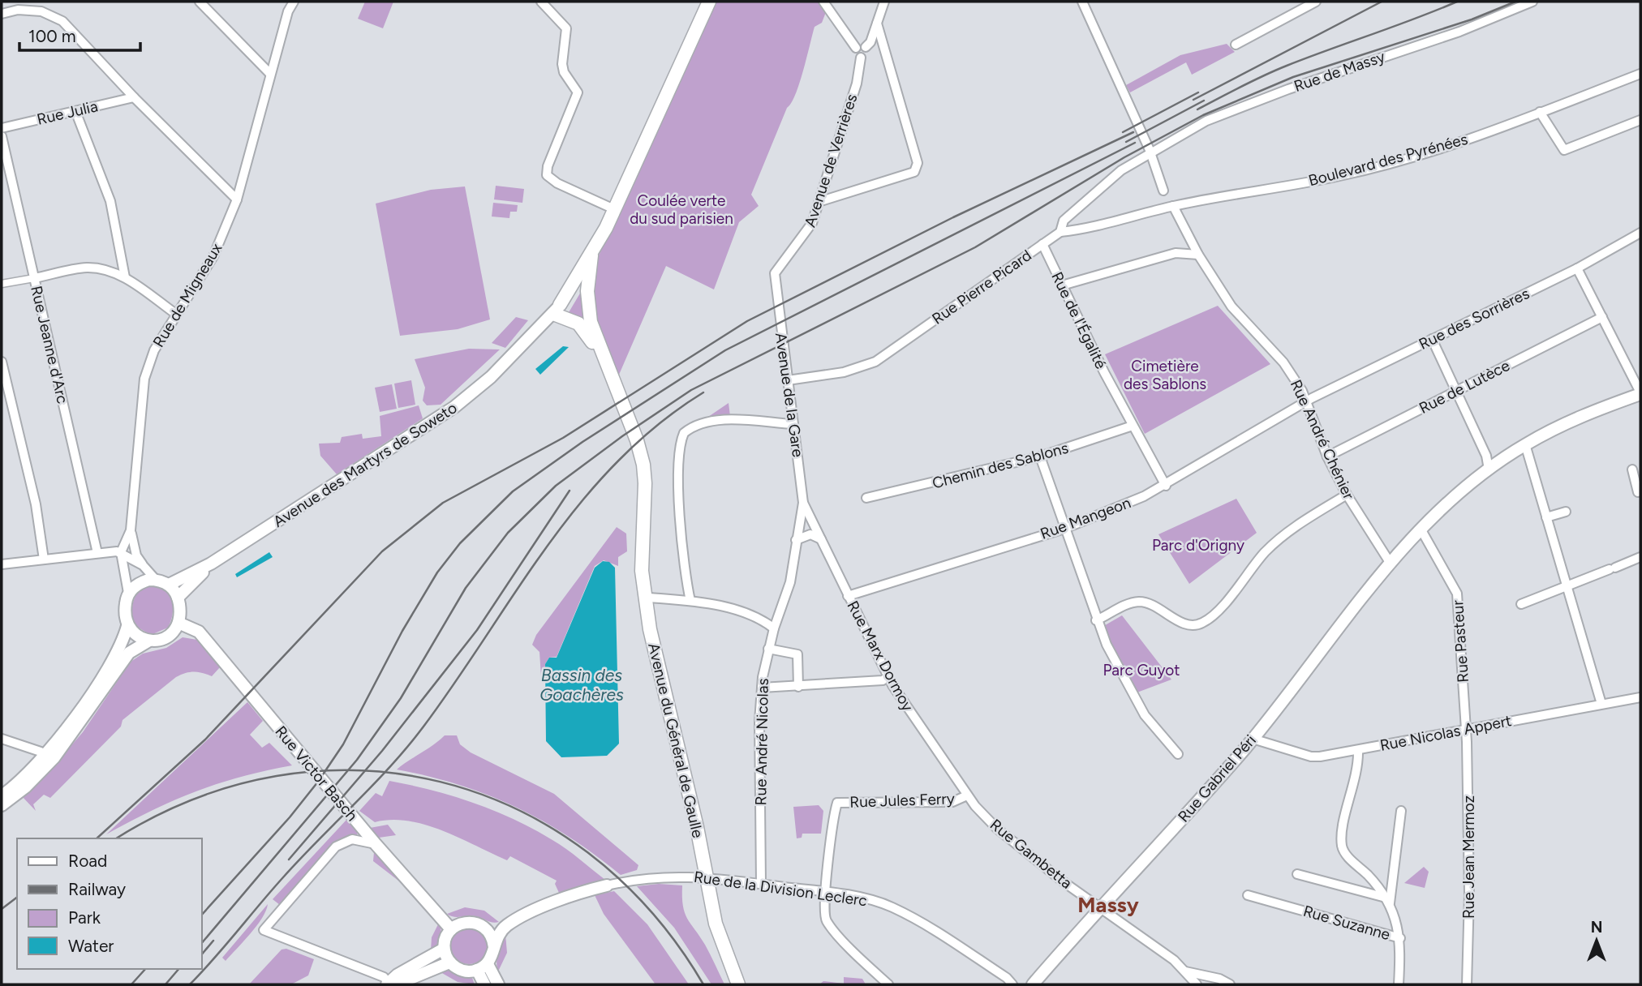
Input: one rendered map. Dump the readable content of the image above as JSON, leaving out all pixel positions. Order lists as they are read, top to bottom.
{
  "streets": {
    "main road": ["Avenue des Martyrs de Soweto", "Avenue du Général de Gaulle"],
    "street": [
      "Rue de Massy",
      "Rue Julia",
      "Boulevard des Pyrénées",
      "Avenue de Verrières",
      "Rue Pierre Picard",
      "Rue de Migneaux",
      "Rue des Sorrières",
      "Rue de l'Égalité",
      "Rue Jeanne d'Arc",
      "Rue de Lutèce",
      "Avenue de la Gare",
      "Rue André Chénier",
      "Chemin des Sablons",
      "Rue Mangeon",
      "Rue Pasteur",
      "Rue Marx Dormoy",
      "Rue Nicolas Appert",
      "Rue André Nicolas",
      "Rue Victor Basch",
      "Rue Gabriel Péri",
      "Rue Jules Ferry",
      "Rue Gambetta",
      "Rue Jean Mermoz",
      "Rue de la Division Leclerc",
      "Rue Suzanne"
    ]
  },
  "crossings": [
    ["Rue de Massy", "Rue Pierre Picard"],
    ["Boulevard des Pyrénées", "Rue Pierre Picard"],
    ["Boulevard des Pyrénées", "Rue André Chénier"],
    ["Avenue de Verrières", "Avenue de la Gare"],
    ["Rue Pierre Picard", "Rue de l'Égalité"],
    ["Rue Pierre Picard", "Avenue de la Gare"],
    ["Rue des Sorrières", "Rue André Chénier"],
    ["Rue des Sorrières", "Rue Mangeon"],
    ["Rue de l'Égalité", "Chemin des Sablons"],
    ["Rue de l'Égalité", "Rue Mangeon"],
    ["Rue de Lutèce", "Rue André Chénier"],
    ["Avenue de la Gare", "Rue Marx Dormoy"],
    ["Avenue de la Gare", "Rue André Nicolas"],
    ["Rue André Chénier", "Rue Mangeon"],
    ["Rue André Chénier", "Rue Gabriel Péri"],
    ["Avenue des Martyrs de Soweto", "Avenue du Général de Gaulle"],
    ["Avenue des Martyrs de Soweto", "Rue Victor Basch"],
    ["Rue Mangeon", "Rue Marx Dormoy"],
    ["Rue Pasteur", "Rue Nicolas Appert"],
    ["Rue Pasteur", "Rue Gabriel Péri"],
    ["Rue Pasteur", "Rue Jean Mermoz"],
    ["Rue Marx Dormoy", "Rue André Nicolas"],
    ["Rue Marx Dormoy", "Rue Jules Ferry"],
    ["Rue Marx Dormoy", "Rue Gambetta"],
    ["Rue Nicolas Appert", "Rue Gabriel Péri"],
    ["Rue Nicolas Appert", "Rue Jean Mermoz"],
    ["Avenue du Général de Gaulle", "Rue de la Division Leclerc"],
    ["Rue André Nicolas", "Rue de la Division Leclerc"],
    ["Rue Victor Basch", "Rue de la Division Leclerc"],
    ["Rue Gabriel Péri", "Rue Gambetta"],
    ["Rue Jules Ferry", "Rue Gambetta"],
    ["Rue Jules Ferry", "Rue de la Division Leclerc"]
  ],
  "districts": ["Massy"],
  "water": ["Bassin des Goachères"],
  "parks": [
    "Coulée verte du sud parisien",
    "Cimetière des Sablons",
    "Parc d'Origny",
    "Parc Guyot"
  ],
  "legend": [
    "Road",
    "Railway",
    "Park",
    "Water"
  ],
  "scale_bar": "100 m",
  "north": "top"
}
